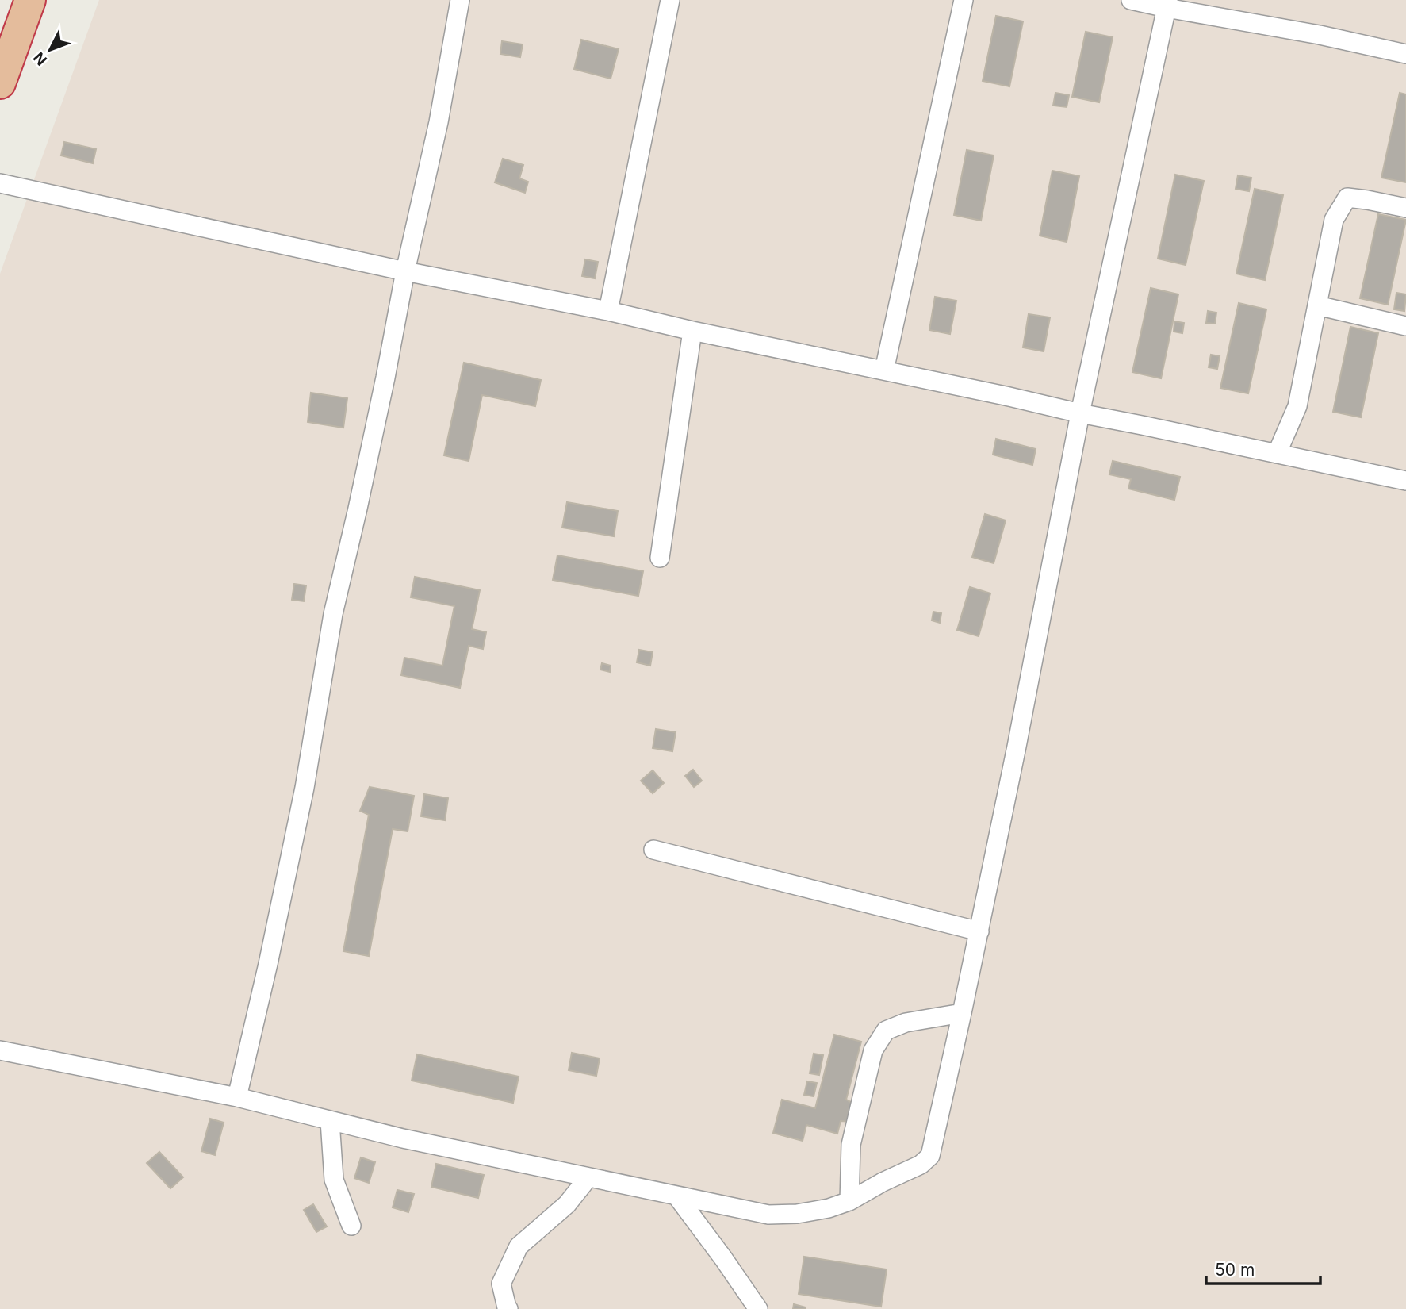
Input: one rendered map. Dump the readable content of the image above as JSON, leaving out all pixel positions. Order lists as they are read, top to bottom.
{
  "scale_bar": "50 m",
  "north": "bottom left"
}
